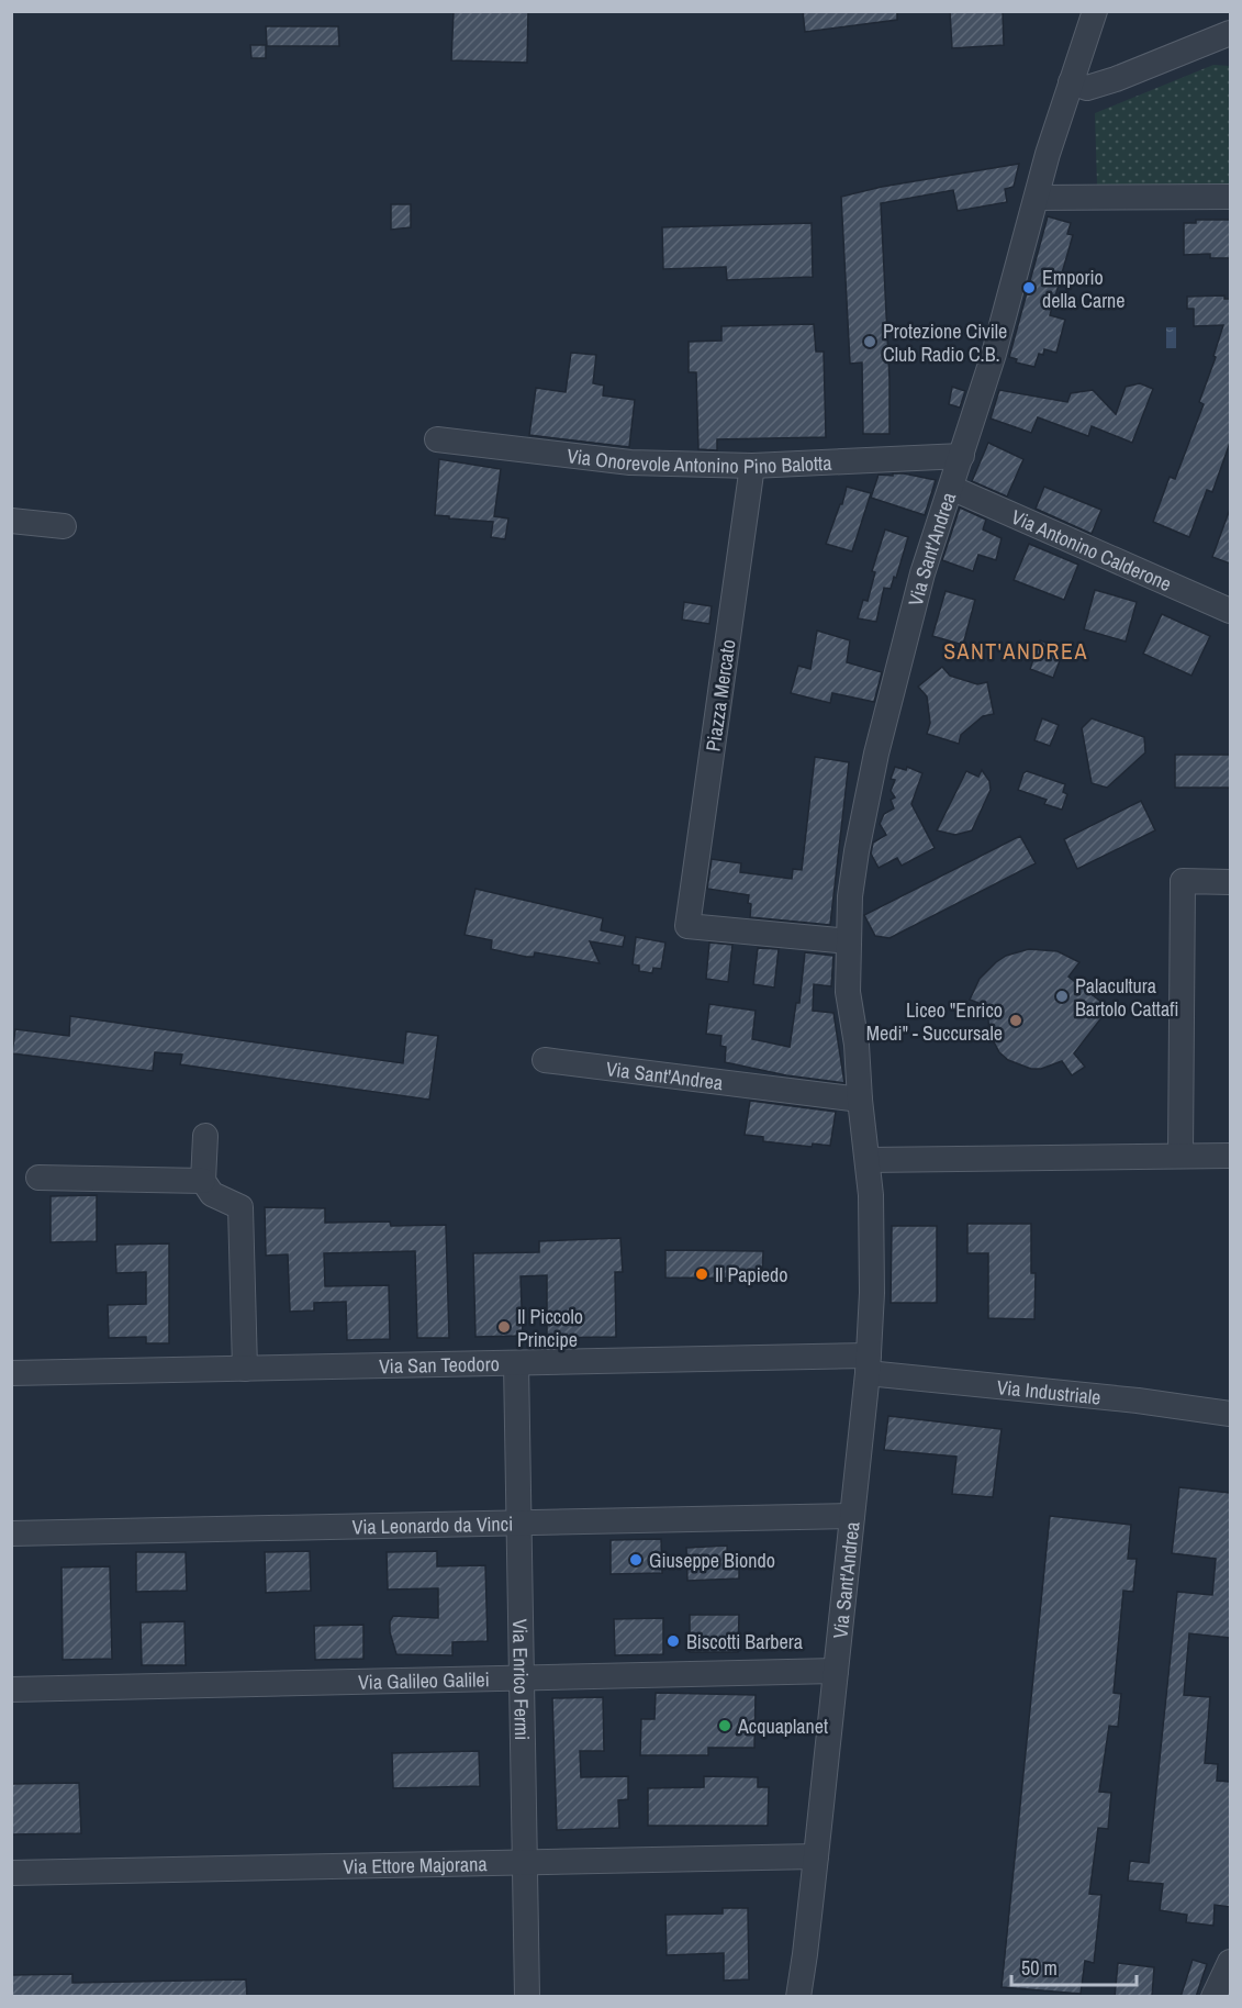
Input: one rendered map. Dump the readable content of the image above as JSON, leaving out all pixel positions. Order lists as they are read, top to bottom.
{
  "streets": {
    "street": [
      "Via Onorevole Antonino Pino Balotta",
      "Via Sant'Andrea",
      "Via Antonino Calderone",
      "Piazza Mercato",
      "Via San Teodoro",
      "Via Industriale",
      "Via Leonardo da Vinci",
      "Via Galileo Galilei",
      "Via Enrico Fermi",
      "Via Ettore Majorana"
    ]
  },
  "crossings": [
    ["Via Onorevole Antonino Pino Balotta", "Via Sant'Andrea"],
    ["Via Onorevole Antonino Pino Balotta", "Piazza Mercato"],
    ["Via Sant'Andrea", "Via Antonino Calderone"],
    ["Via Sant'Andrea", "Piazza Mercato"],
    ["Via Sant'Andrea", "Via San Teodoro"],
    ["Via Sant'Andrea", "Via Industriale"],
    ["Via Sant'Andrea", "Via Leonardo da Vinci"],
    ["Via Sant'Andrea", "Via Galileo Galilei"],
    ["Via Sant'Andrea", "Via Ettore Majorana"],
    ["Via San Teodoro", "Via Industriale"],
    ["Via San Teodoro", "Via Enrico Fermi"],
    ["Via Leonardo da Vinci", "Via Enrico Fermi"],
    ["Via Galileo Galilei", "Via Enrico Fermi"],
    ["Via Enrico Fermi", "Via Ettore Majorana"]
  ],
  "districts": ["SANT'ANDREA"],
  "places": [
    "Emporio della Carne",
    "Protezione Civile Club Radio C.B.",
    "Palacultura Bartolo Cattafi",
    "Liceo \"Enrico Medi\" - Succursale",
    "Il Papiedo",
    "Il Piccolo Principe",
    "Giuseppe Biondo",
    "Biscotti Barbera",
    "Acquaplanet"
  ],
  "scale_bar": "50 m"
}
